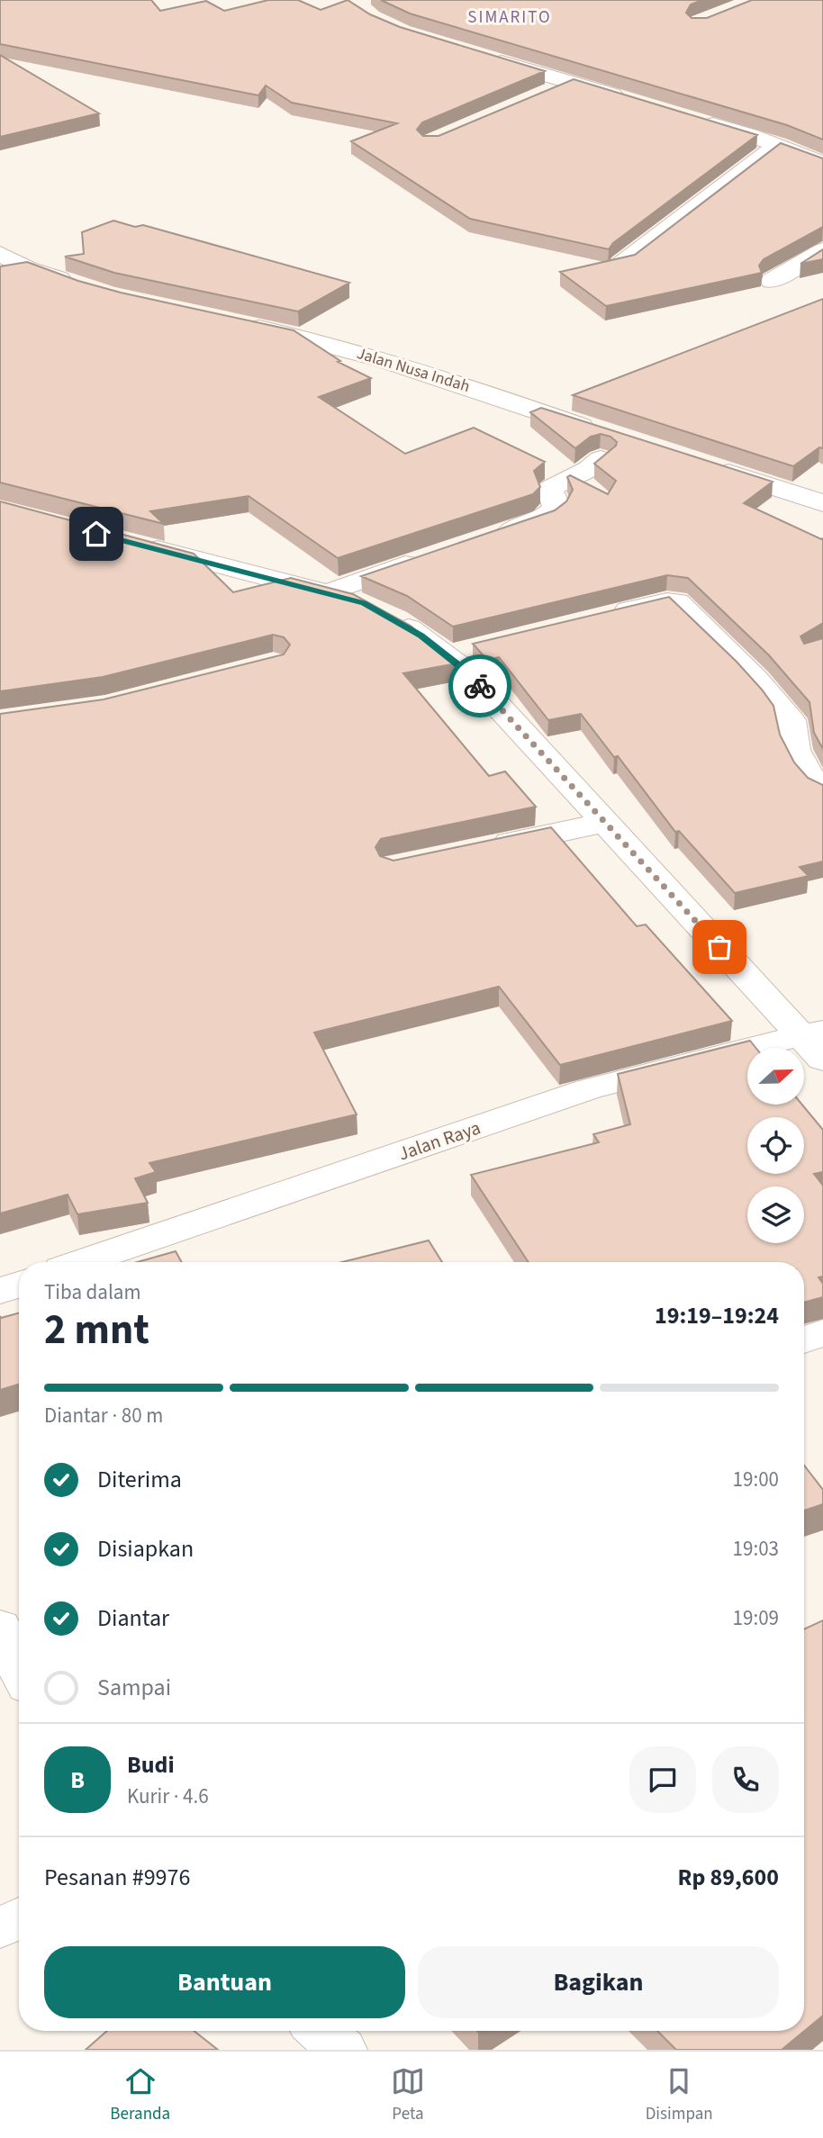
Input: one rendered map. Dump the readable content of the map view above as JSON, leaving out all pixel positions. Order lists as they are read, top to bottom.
{
  "streets": {
    "street": ["Jalan Nusa Indah", "Jalan Raya"]
  },
  "districts": ["SIMARITO"],
  "north": "right",
  "page": {
    "heading": ["2 mnt", "Tiba dalam", "19:19–19:24"],
    "panel": [
      "Budi",
      "Kurir · 4.6",
      "Pesanan #9976",
      "Rp 89,600"
    ],
    "bar": "Diantar · 80 m",
    "list": [
      ["Diterima", "19:00"],
      ["Disiapkan", "19:03"],
      ["Diantar", "19:09"],
      "Sampai"
    ],
    "round": "B",
    "buttons": ["Bantuan", "Bagikan"],
    "tabs": ["Beranda", "Peta", "Disimpan"]
  }
}
